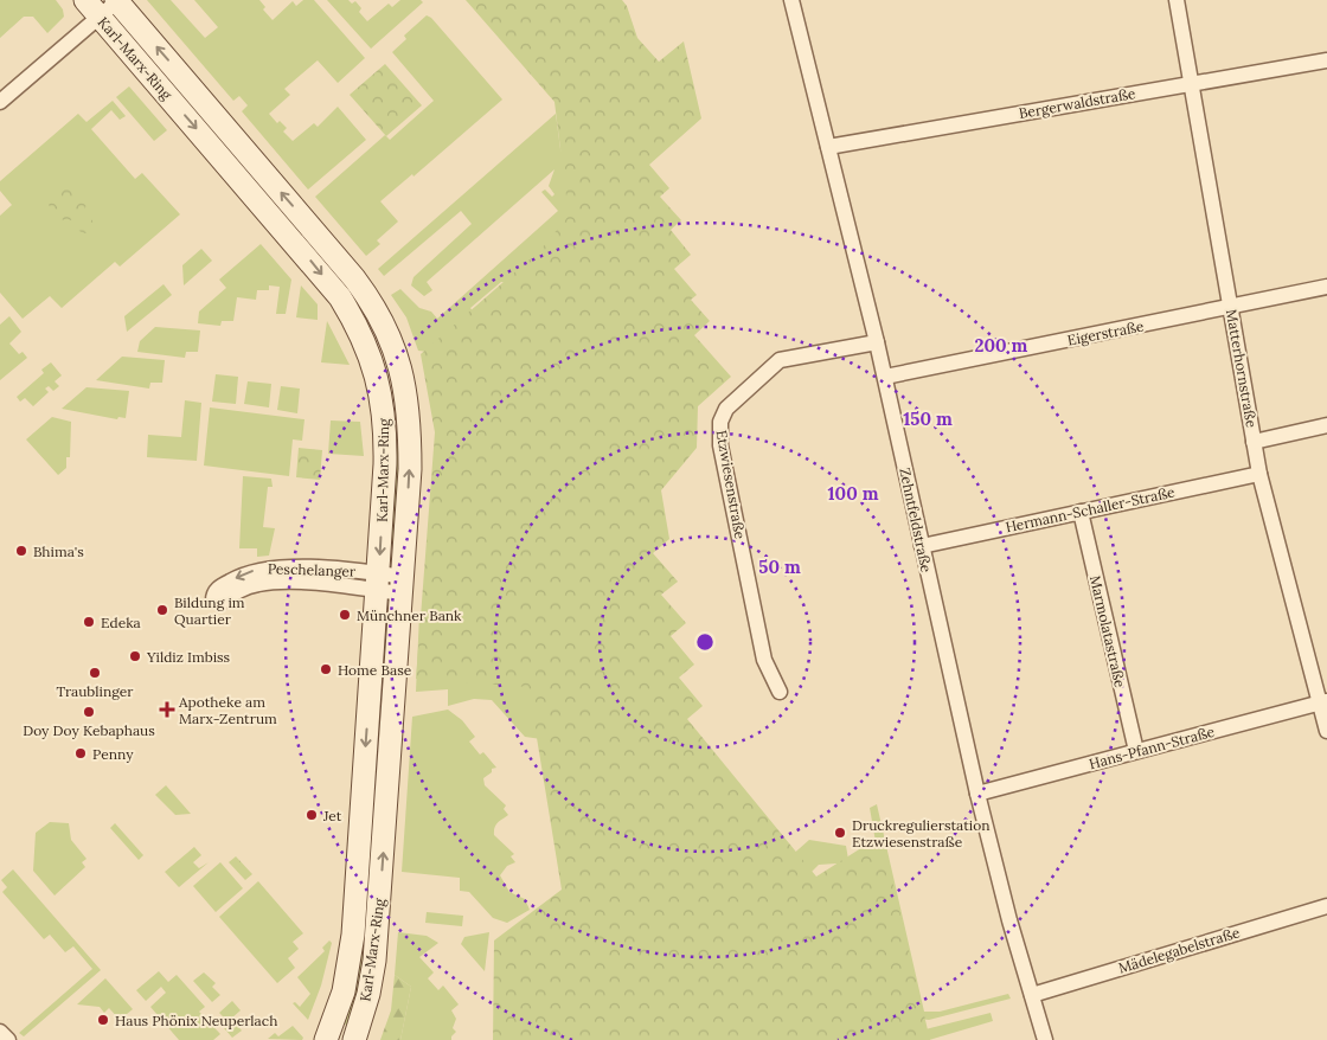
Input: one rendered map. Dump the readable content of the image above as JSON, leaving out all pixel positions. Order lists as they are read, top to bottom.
{
  "streets": {
    "main road": ["Karl-Marx-Ring"],
    "street": [
      "Bergerwaldstraße",
      "Eigerstraße",
      "Matterhornstraße",
      "Etzwiesenstraße",
      "Hermann-Schaller-Straße",
      "Zehntfeldstraße",
      "Peschelanger",
      "Marmolatastraße",
      "Hans-Pfann-Straße",
      "Mädelegabelstraße"
    ]
  },
  "crossings": [
    ["Karl-Marx-Ring", "Peschelanger"],
    ["Bergerwaldstraße", "Matterhornstraße"],
    ["Bergerwaldstraße", "Zehntfeldstraße"],
    ["Eigerstraße", "Matterhornstraße"],
    ["Eigerstraße", "Zehntfeldstraße"],
    ["Matterhornstraße", "Hermann-Schaller-Straße"],
    ["Matterhornstraße", "Hans-Pfann-Straße"],
    ["Etzwiesenstraße", "Zehntfeldstraße"],
    ["Hermann-Schaller-Straße", "Zehntfeldstraße"],
    ["Hermann-Schaller-Straße", "Marmolatastraße"],
    ["Zehntfeldstraße", "Hans-Pfann-Straße"],
    ["Zehntfeldstraße", "Mädelegabelstraße"],
    ["Marmolatastraße", "Hans-Pfann-Straße"]
  ],
  "places": {
    "other": [
      "Bhima's",
      "Bildung im Quartier",
      "Münchner Bank",
      "Edeka",
      "Yildiz Imbiss",
      "Home Base",
      "Traublinger",
      "Doy Doy Kebaphaus",
      "Penny",
      "Jet",
      "Druckregulierstation Etzwiesenstraße",
      "Haus Phönix Neuperlach"
    ],
    "health": ["Apotheke am Marx-Zentrum"]
  },
  "rings": [
    "200 m",
    "150 m",
    "100 m",
    "50 m"
  ]
}
